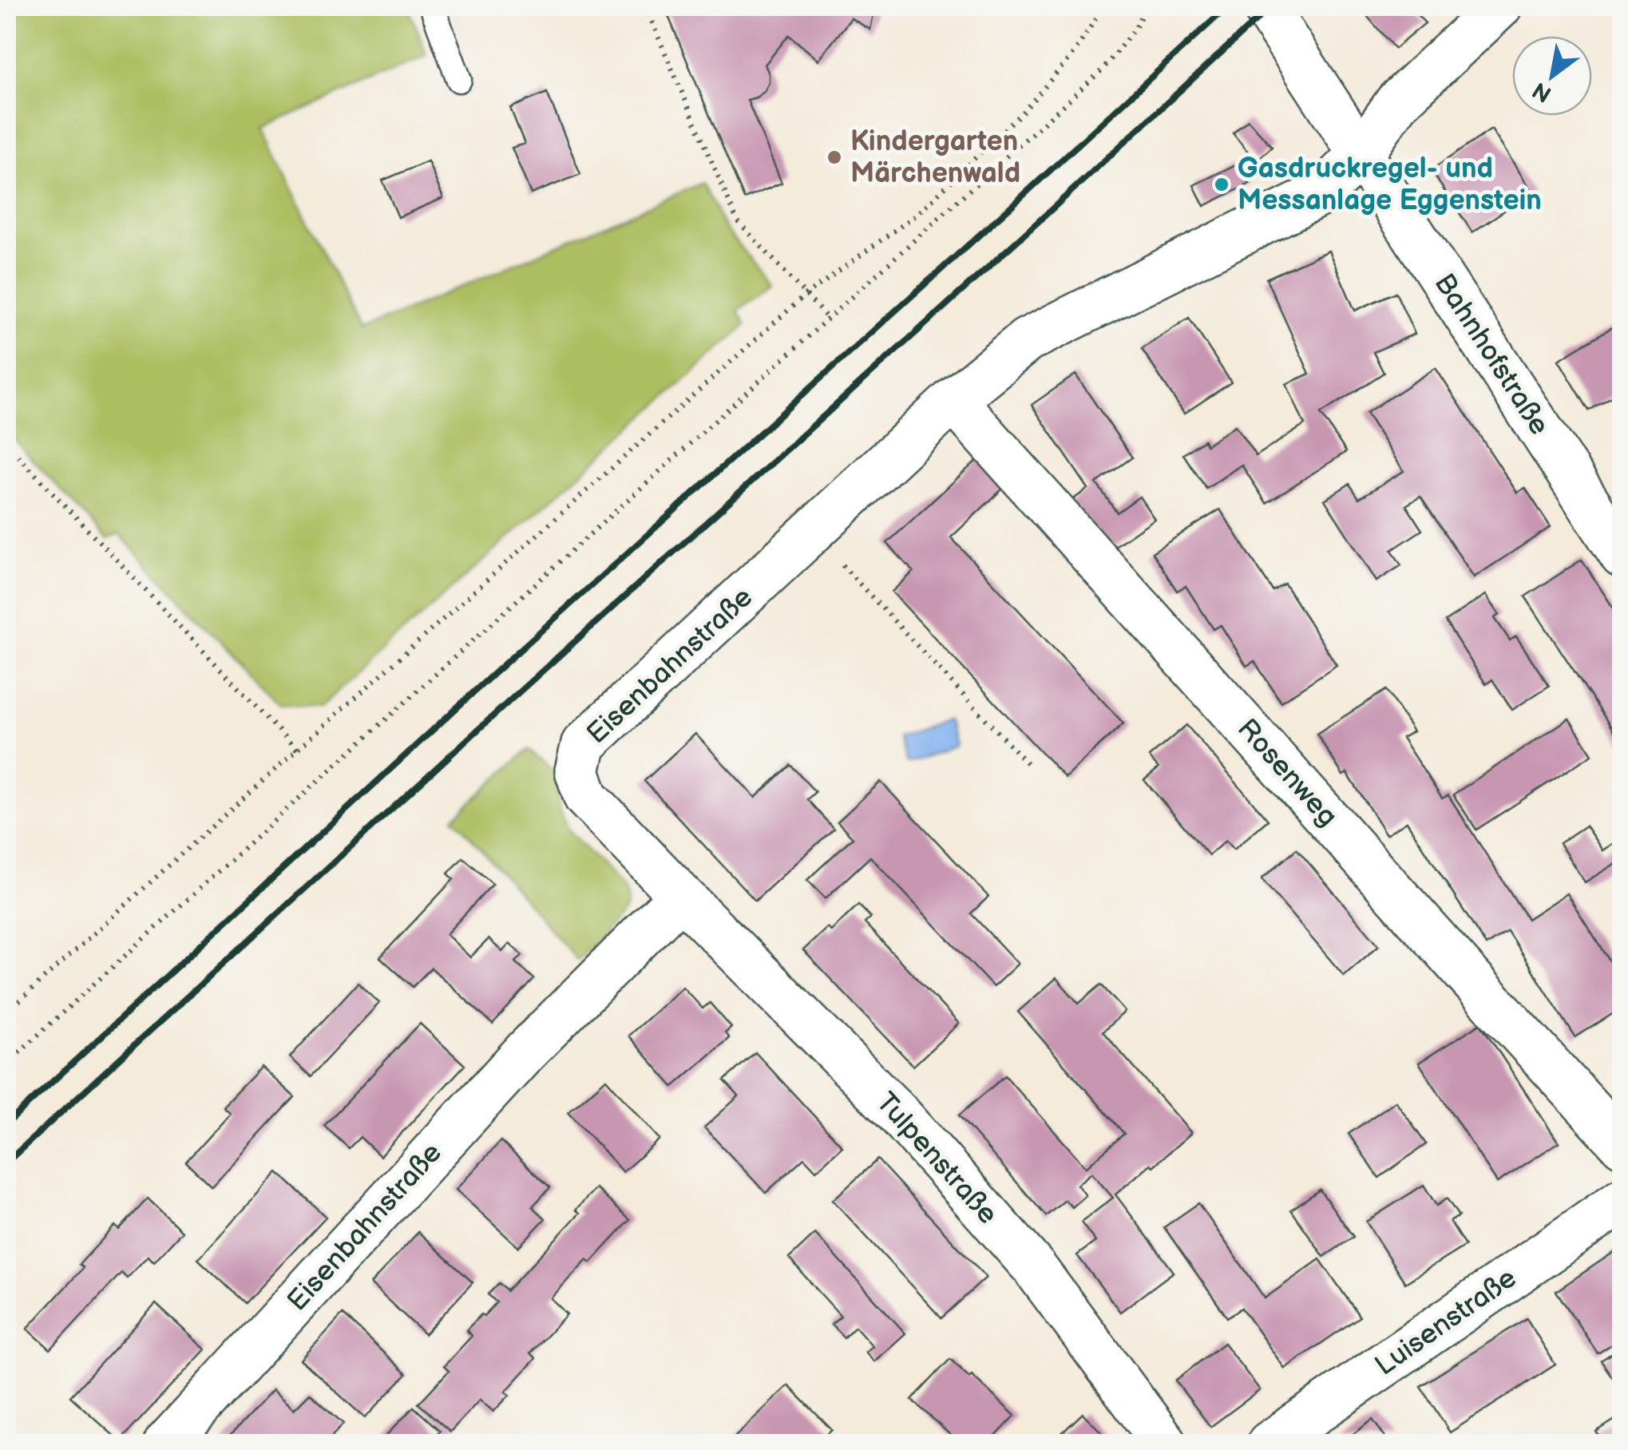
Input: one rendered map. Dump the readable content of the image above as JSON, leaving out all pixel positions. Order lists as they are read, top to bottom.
{
  "streets": {
    "street": [
      "Bahnhofstraße",
      "Eisenbahnstraße",
      "Rosenweg",
      "Tulpenstraße",
      "Luisenstraße"
    ]
  },
  "crossings": [
    ["Bahnhofstraße", "Eisenbahnstraße"],
    ["Eisenbahnstraße", "Rosenweg"],
    ["Eisenbahnstraße", "Tulpenstraße"]
  ],
  "places": ["Kindergarten Märchenwald", "Gasdruckregel- und Messanlage Eggenstein"],
  "north": "bottom left"
}
